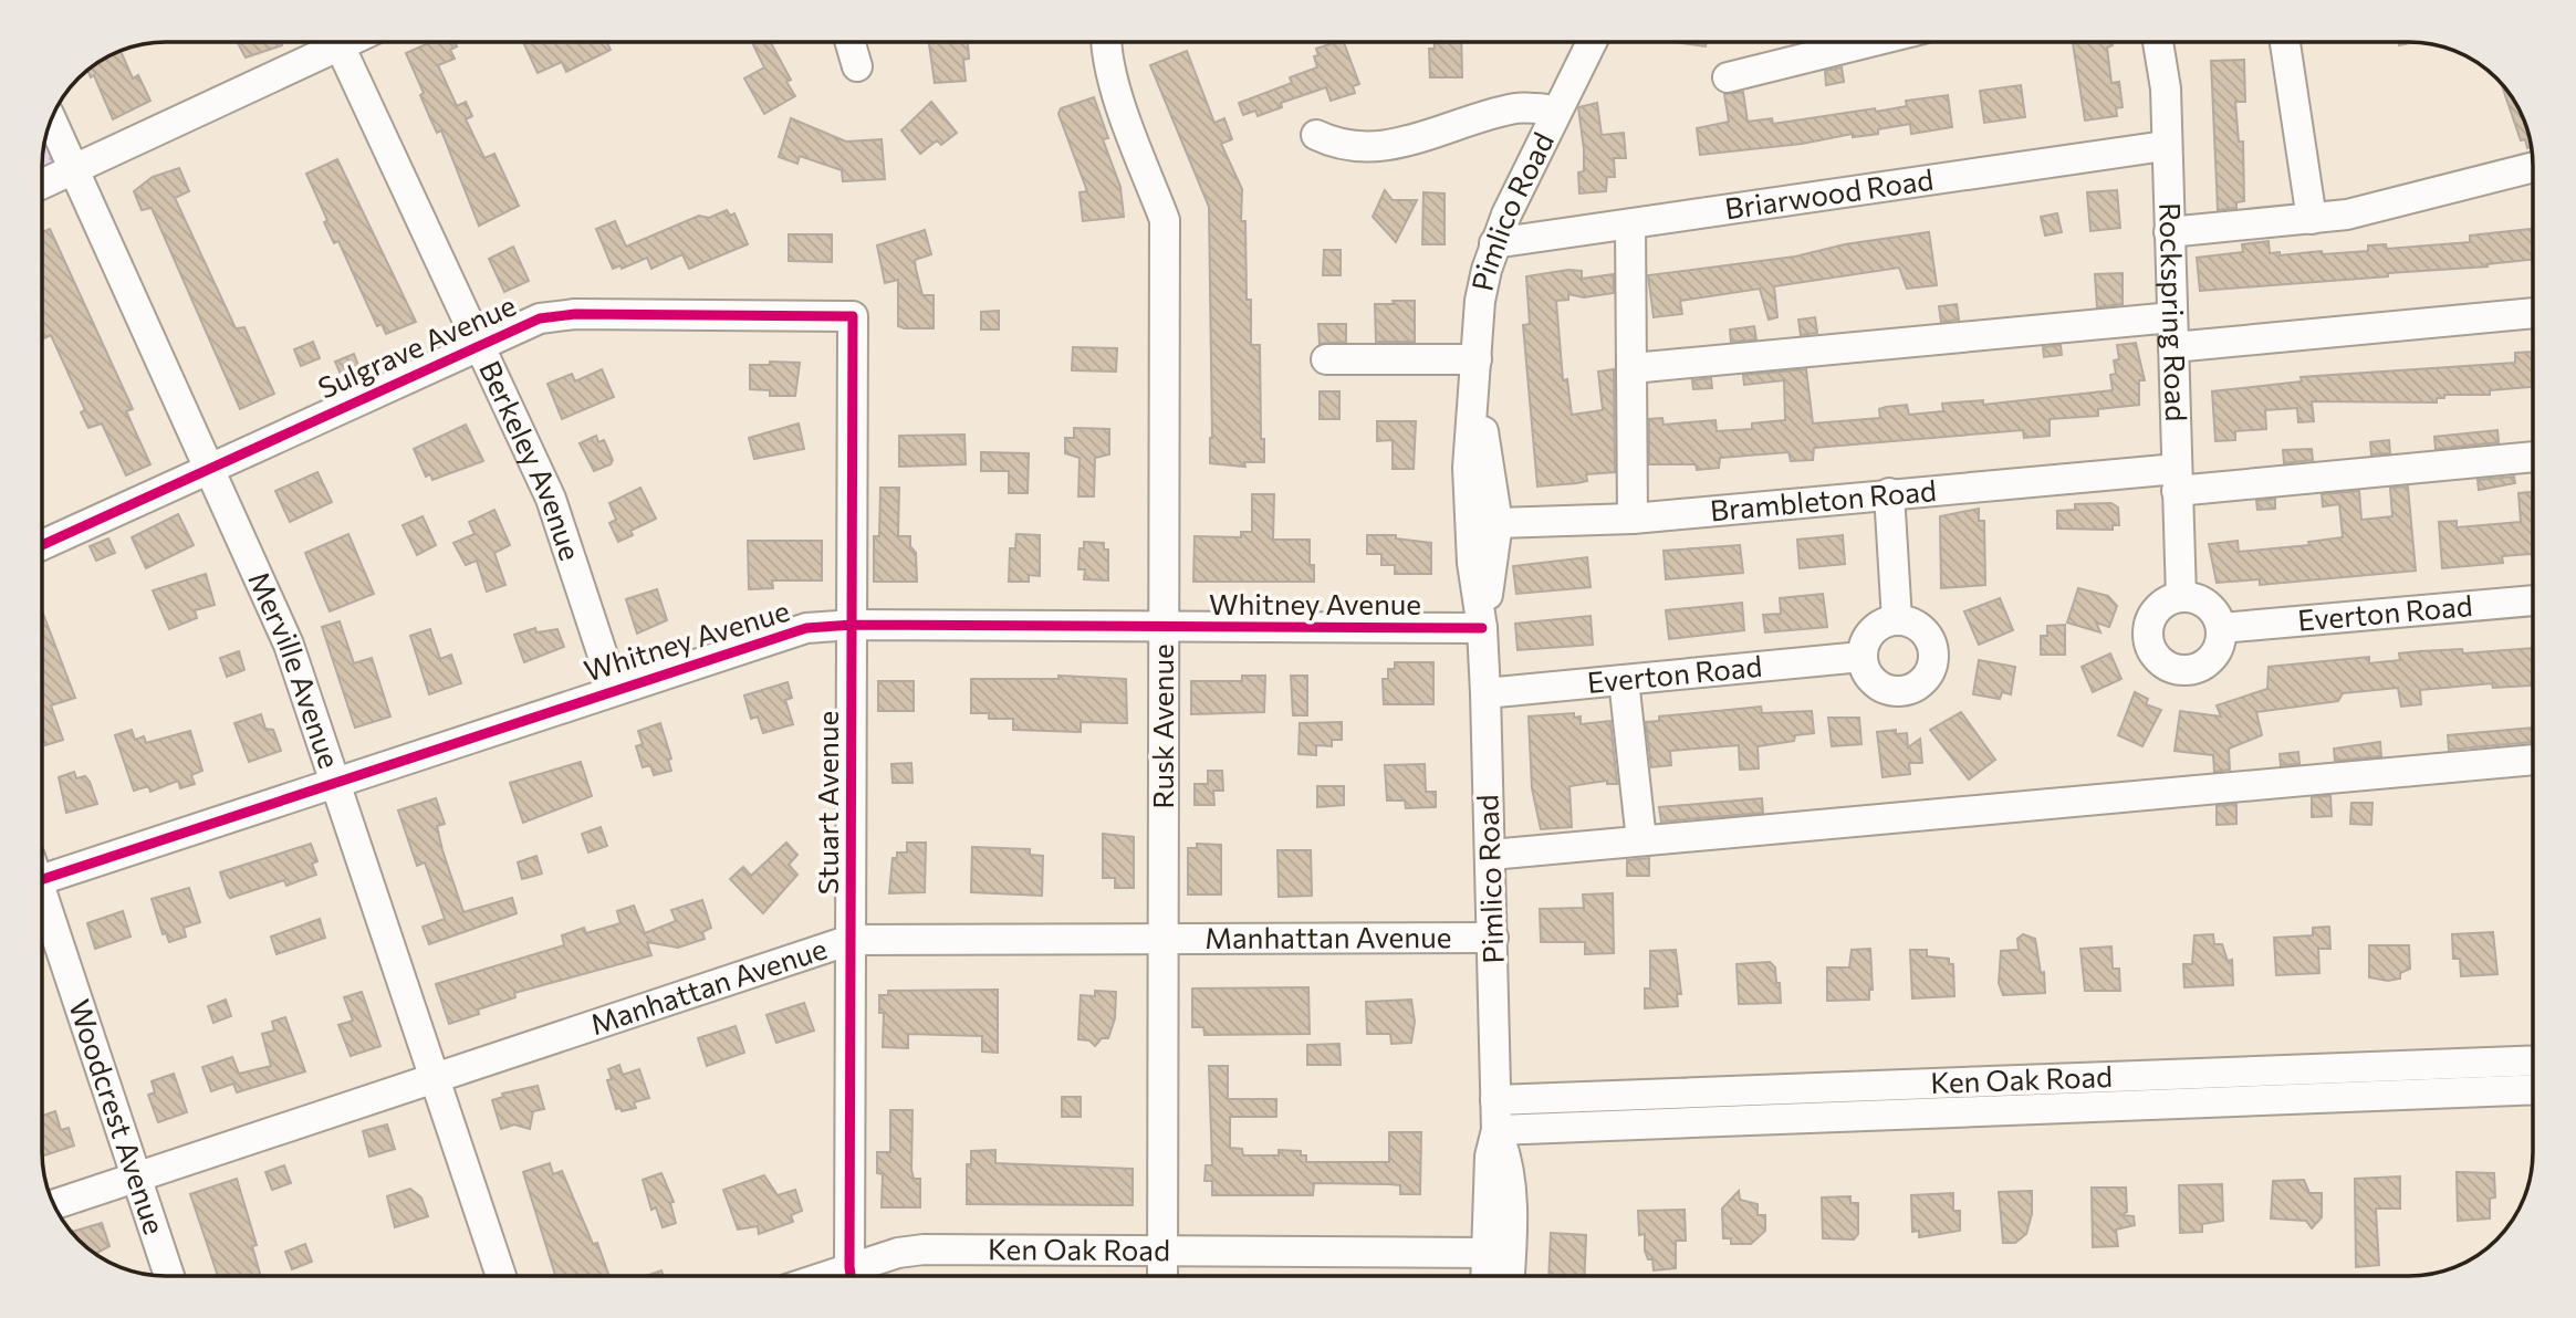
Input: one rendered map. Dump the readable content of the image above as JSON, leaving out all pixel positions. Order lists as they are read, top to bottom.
{
  "streets": {
    "street": [
      "Briarwood Road",
      "Pimlico Road",
      "Rockspring Road",
      "Sulgrave Avenue",
      "Berkeley Avenue",
      "Brambleton Road",
      "Whitney Avenue",
      "Everton Road",
      "Merville Avenue",
      "Rusk Avenue",
      "Stuart Avenue",
      "Manhattan Avenue",
      "Ken Oak Road",
      "Woodcrest Avenue"
    ]
  },
  "crossings": [
    ["Briarwood Road", "Pimlico Road"],
    ["Briarwood Road", "Rockspring Road"],
    ["Pimlico Road", "Brambleton Road"],
    ["Pimlico Road", "Whitney Avenue"],
    ["Pimlico Road", "Everton Road"],
    ["Pimlico Road", "Manhattan Avenue"],
    ["Pimlico Road", "Ken Oak Road"],
    ["Rockspring Road", "Brambleton Road"],
    ["Rockspring Road", "Everton Road"],
    ["Sulgrave Avenue", "Berkeley Avenue"],
    ["Sulgrave Avenue", "Merville Avenue"],
    ["Sulgrave Avenue", "Stuart Avenue"],
    ["Berkeley Avenue", "Whitney Avenue"],
    ["Whitney Avenue", "Merville Avenue"],
    ["Whitney Avenue", "Rusk Avenue"],
    ["Whitney Avenue", "Stuart Avenue"],
    ["Merville Avenue", "Manhattan Avenue"],
    ["Rusk Avenue", "Manhattan Avenue"],
    ["Rusk Avenue", "Ken Oak Road"],
    ["Stuart Avenue", "Manhattan Avenue"],
    ["Manhattan Avenue", "Woodcrest Avenue"]
  ]
}
